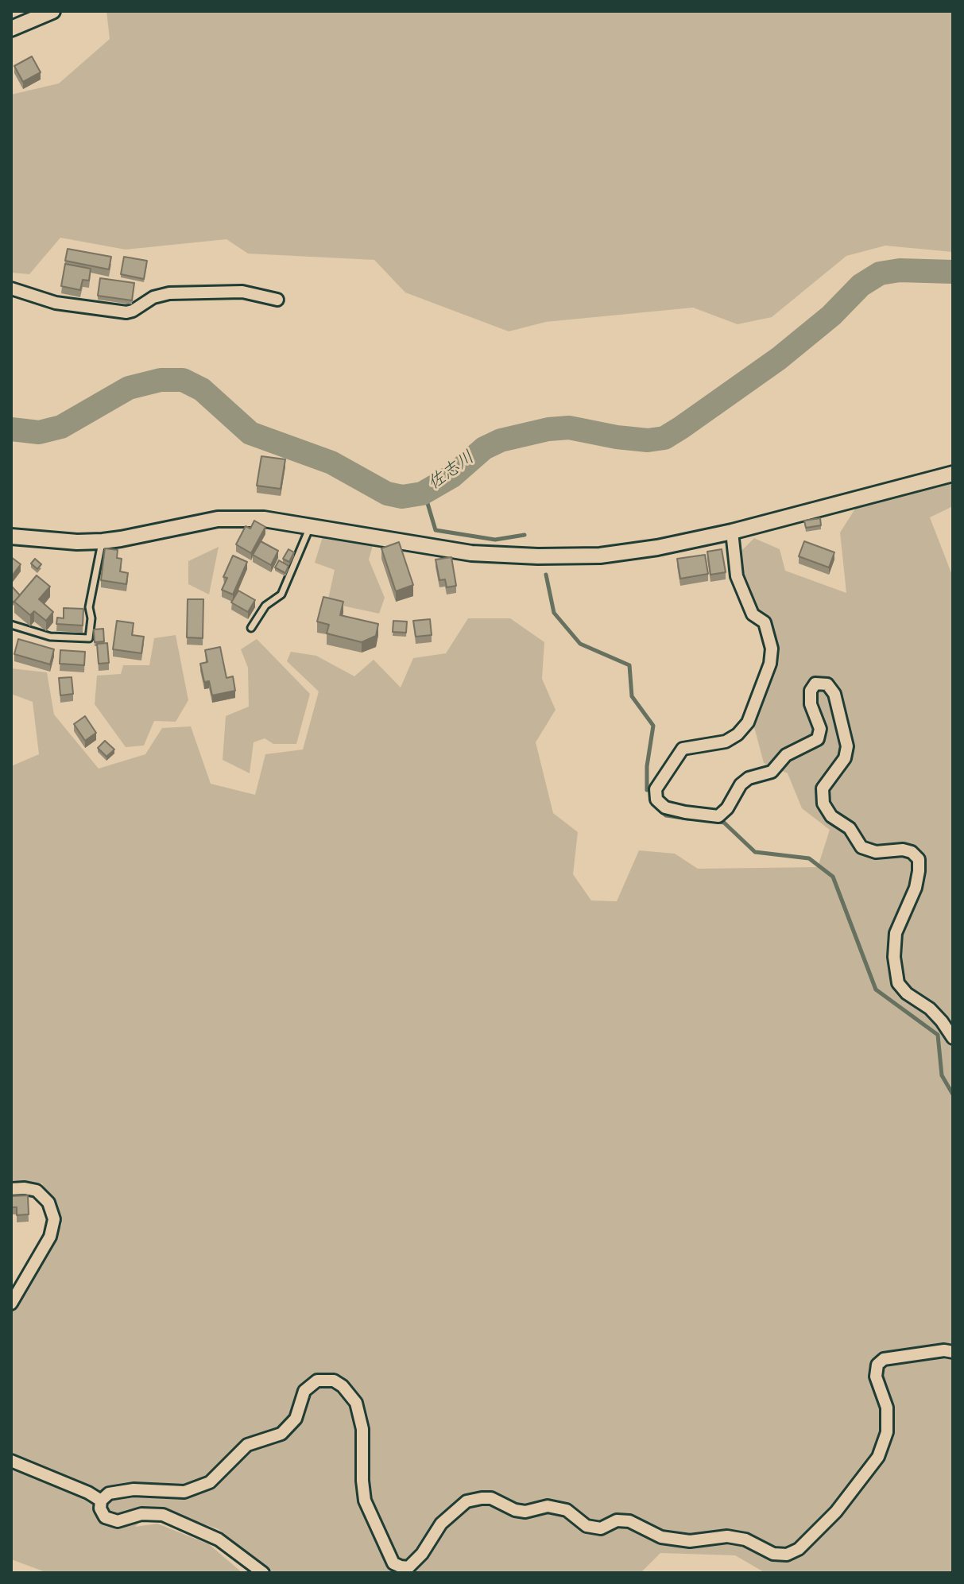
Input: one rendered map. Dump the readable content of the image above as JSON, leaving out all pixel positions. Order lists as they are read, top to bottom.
{
  "water": ["佐志川"]
}
